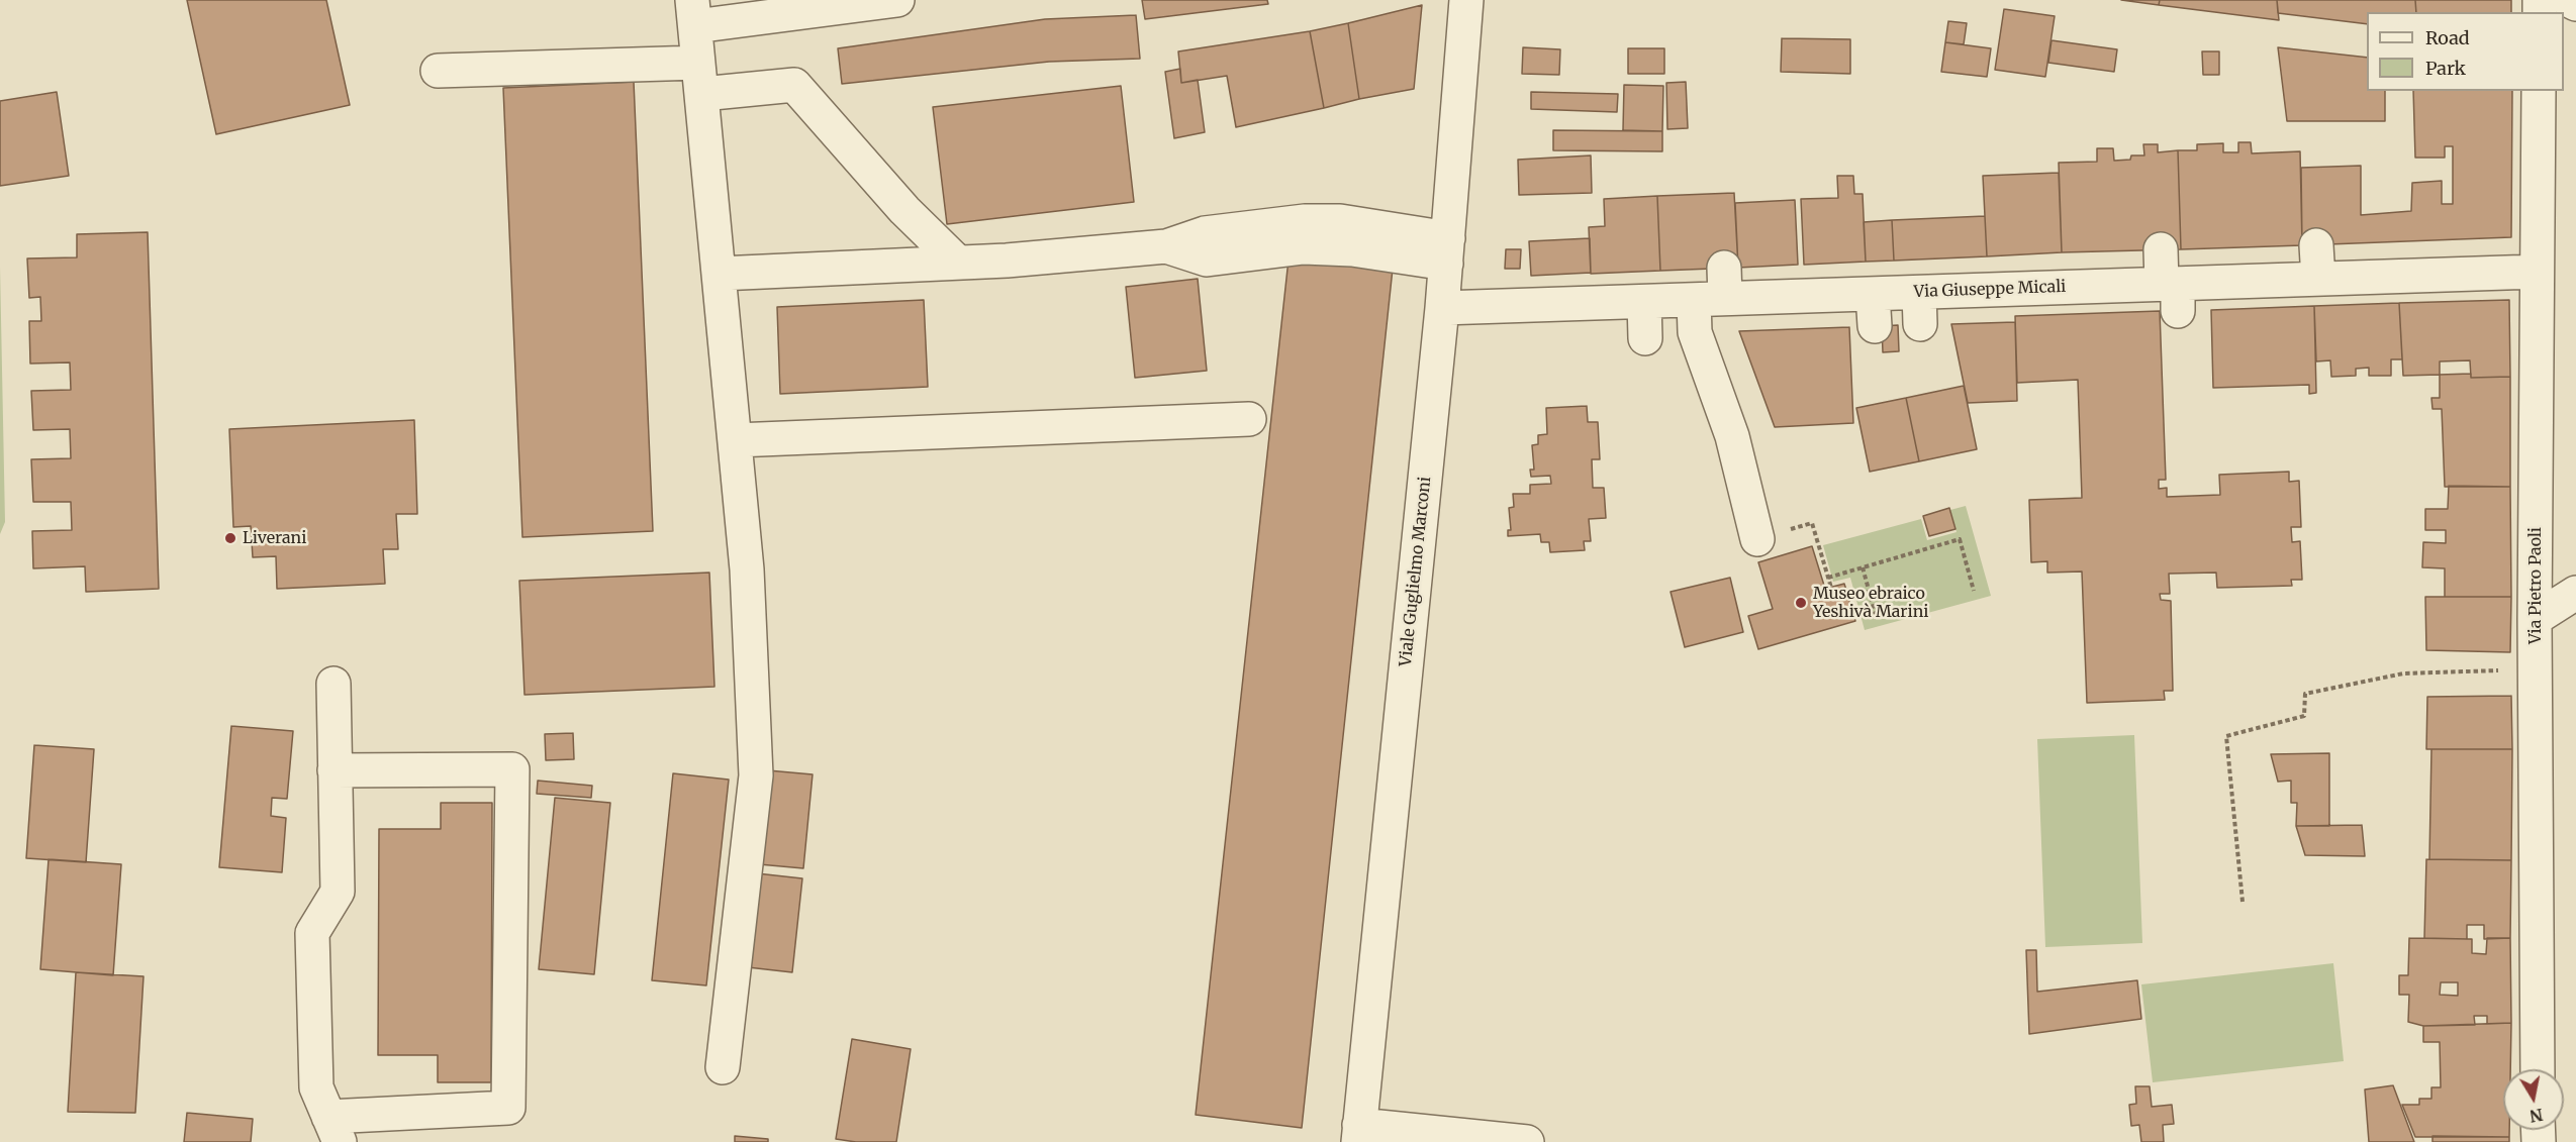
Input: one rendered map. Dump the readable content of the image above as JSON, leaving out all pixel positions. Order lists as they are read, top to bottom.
{
  "streets": {
    "street": ["Via Giuseppe Micali", "Viale Guglielmo Marconi", "Via Pietro Paoli"]
  },
  "crossings": [
    ["Via Giuseppe Micali", "Viale Guglielmo Marconi"],
    ["Via Giuseppe Micali", "Via Pietro Paoli"]
  ],
  "places": ["Liverani", "Museo ebraico Yeshivà Marini"],
  "legend": ["Road", "Park"],
  "north": "bottom"
}
